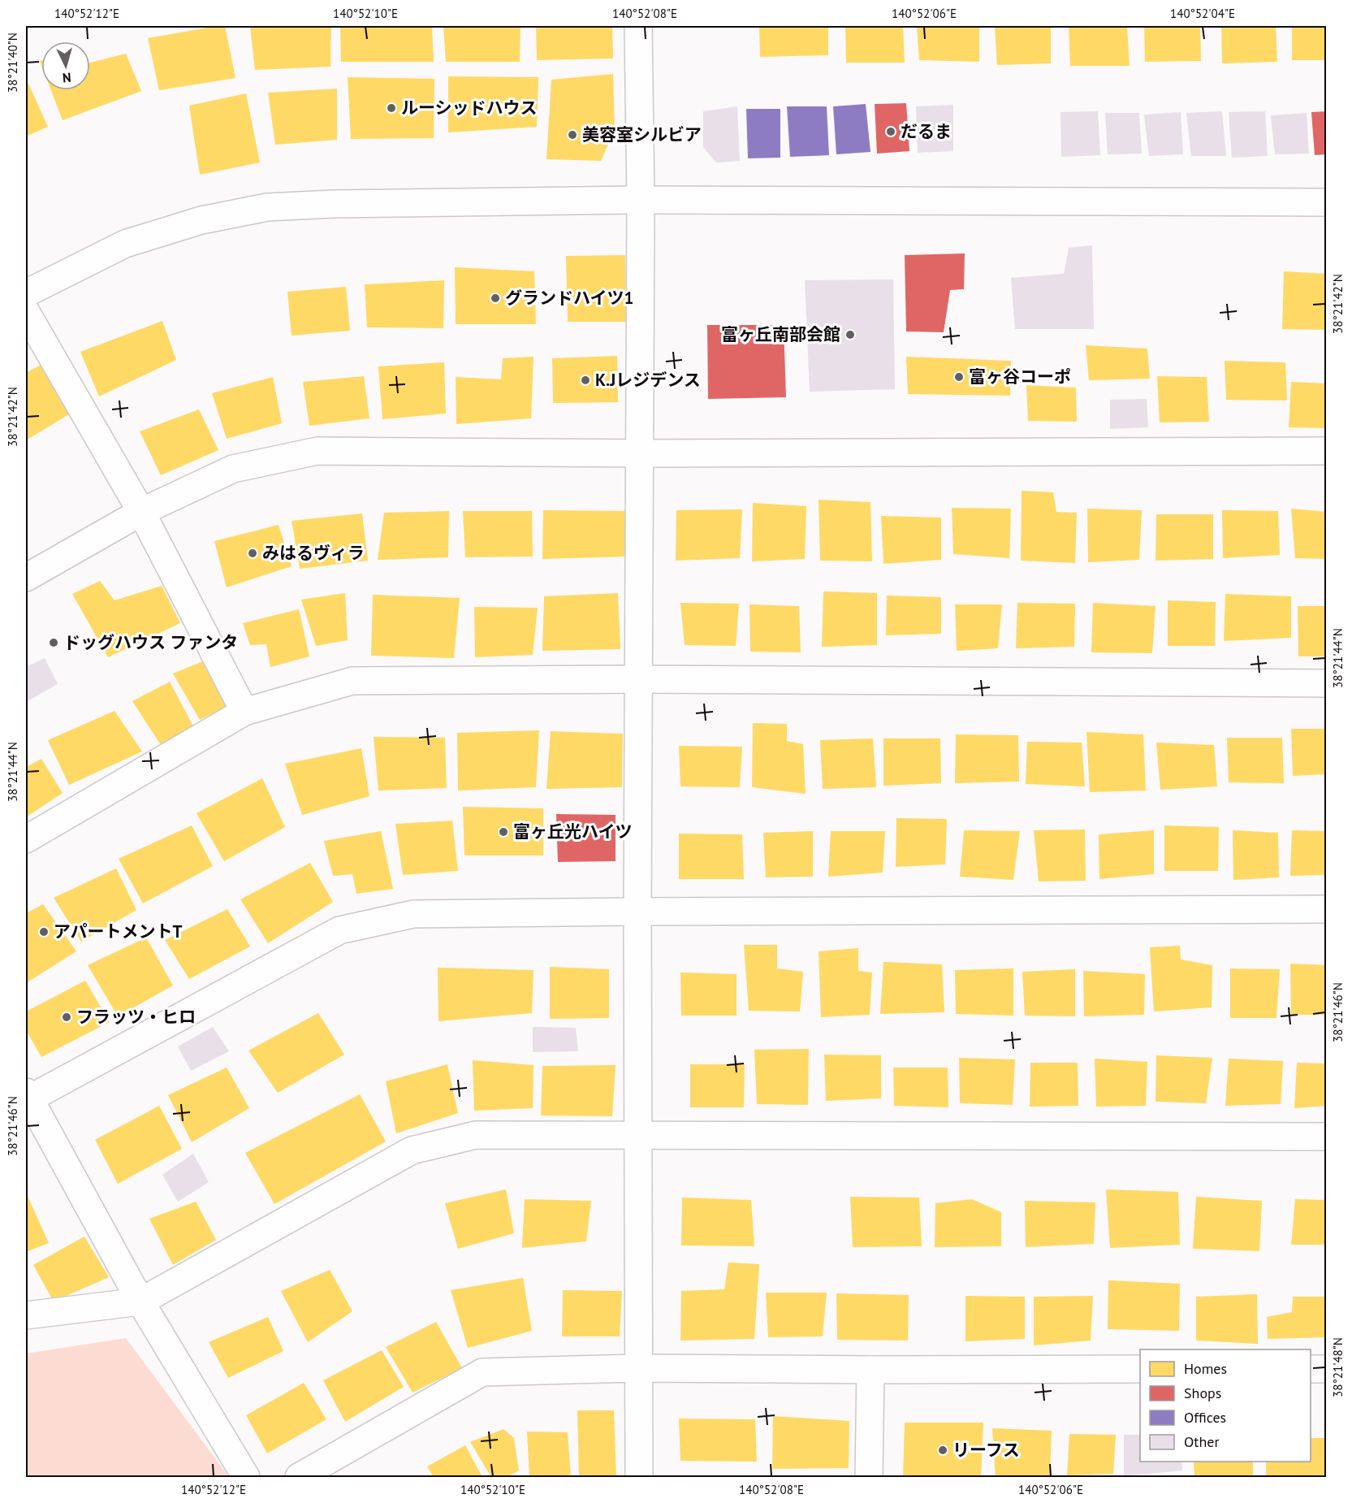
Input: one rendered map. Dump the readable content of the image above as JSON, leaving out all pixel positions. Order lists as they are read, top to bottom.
{
  "places": [
    "ルーシッドハウス",
    "だるま",
    "美容室シルビア",
    "グランドハイツ1",
    "富ヶ丘南部会館",
    "富ヶ谷コーポ",
    "K.Jレジデンス",
    "みはるヴィラ",
    "ドッグハウス ファンタ",
    "富ヶ丘光ハイツ",
    "アパートメントT",
    "フラッツ・ヒロ",
    "リーフス"
  ],
  "legend": [
    "Homes",
    "Shops",
    "Offices",
    "Other"
  ],
  "north": "bottom",
  "coordinates": [
    "140°52'12\"E",
    "140°52'10\"E",
    "140°52'08\"E",
    "140°52'06\"E",
    "140°52'04\"E",
    "38°21'40\"N",
    "38°21'42\"N",
    "38°21'44\"N",
    "38°21'46\"N",
    "38°21'48\"N"
  ]
}
